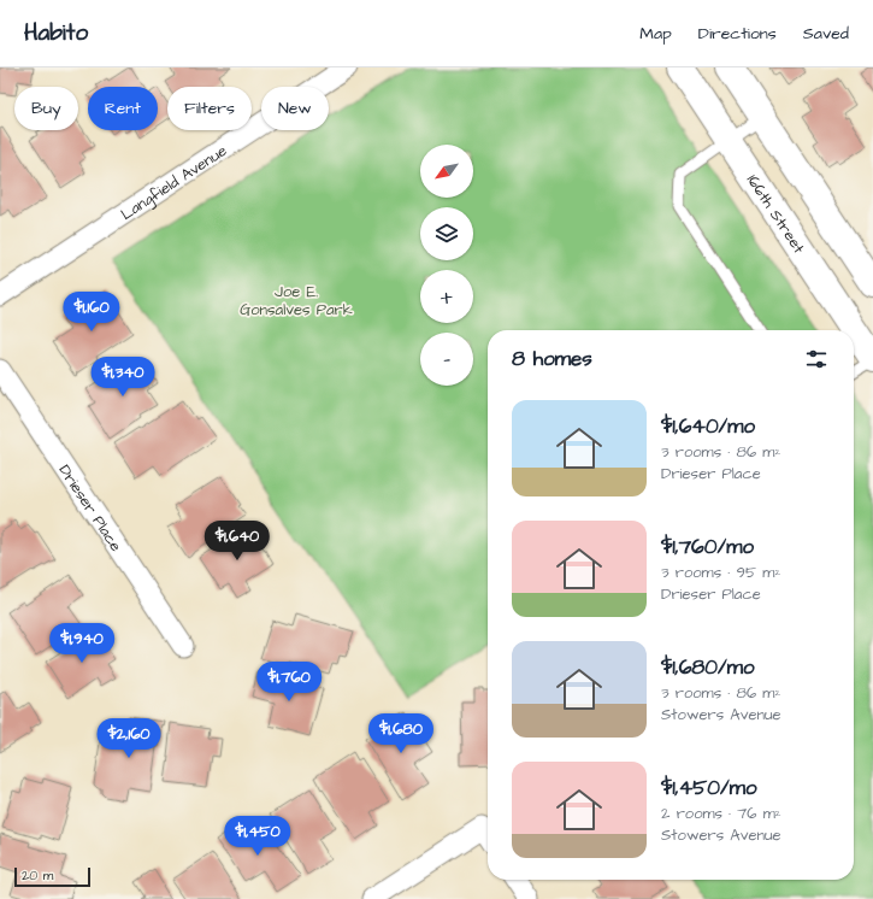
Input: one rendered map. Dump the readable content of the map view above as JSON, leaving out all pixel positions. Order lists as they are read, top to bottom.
{
  "streets": {
    "street": ["Langfield Avenue", "166th Street", "Drieser Place"]
  },
  "parks": ["Joe E. Gonsalves Park"],
  "scale_bar": "20 m",
  "north": "bottom left",
  "page": {
    "header": "Habito",
    "nav": ["Map", "Directions", "Saved"],
    "chip": [
      "Buy",
      "Rent",
      "Filters",
      "New"
    ],
    "map_buttons": ["+", "−"],
    "price": [
      "$1,160",
      "$1,340",
      "$1,640",
      "$1,940",
      "$1,760",
      "$1,680",
      "$2,160",
      "$1,450"
    ],
    "heading": "8 homes",
    "list": [
      {
        "name": "$1,640/mo",
        "note": "3 rooms · 86 m² · Drieser Place"
      },
      {
        "name": "$1,760/mo",
        "note": "3 rooms · 95 m² · Drieser Place"
      },
      {
        "name": "$1,680/mo",
        "note": "3 rooms · 86 m² · Stowers Avenue"
      },
      {
        "name": "$1,450/mo",
        "note": "2 rooms · 76 m² · Stowers Avenue"
      }
    ],
    "scale": "20 m"
  }
}
